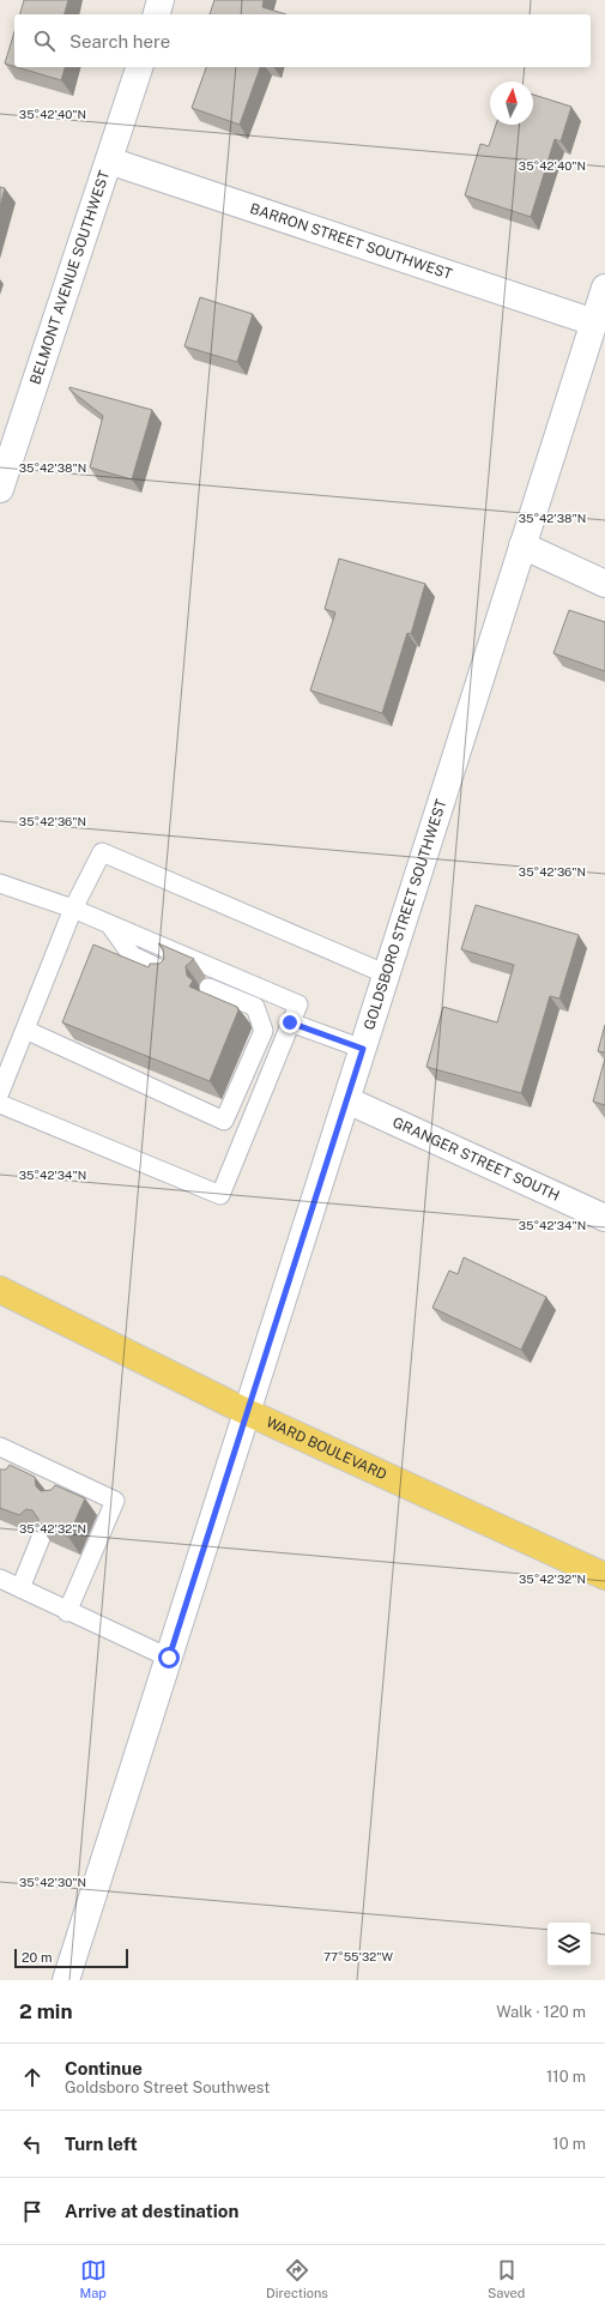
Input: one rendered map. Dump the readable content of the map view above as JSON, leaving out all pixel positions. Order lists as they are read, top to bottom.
{
  "streets": {
    "main road": ["WARD BOULEVARD"],
    "street": [
      "BARRON STREET SOUTHWEST",
      "BELMONT AVENUE SOUTHWEST",
      "GOLDSBORO STREET SOUTHWEST",
      "GRANGER STREET SOUTH"
    ]
  },
  "crossings": [
    ["BARRON STREET SOUTHWEST", "BELMONT AVENUE SOUTHWEST"],
    ["BARRON STREET SOUTHWEST", "GOLDSBORO STREET SOUTHWEST"],
    ["GOLDSBORO STREET SOUTHWEST", "GRANGER STREET SOUTH"],
    ["GOLDSBORO STREET SOUTHWEST", "WARD BOULEVARD"]
  ],
  "scale_bar": "20 m",
  "north": "top",
  "page": {
    "search": "Search here",
    "scale": "20 m",
    "heading": ["2 min", "Walk · 120 m"],
    "list": [
      ["Continue", "Goldsboro Street Southwest", "110 m"],
      ["Turn left", "10 m"],
      "Arrive at destination"
    ],
    "nav": ["Map", "Directions", "Saved"]
  },
  "coordinates": [
    "35°42'40\"N",
    "35°42'38\"N",
    "35°42'36\"N",
    "35°42'34\"N",
    "35°42'32\"N",
    "35°42'30\"N",
    "77°55'32\"W"
  ]
}
